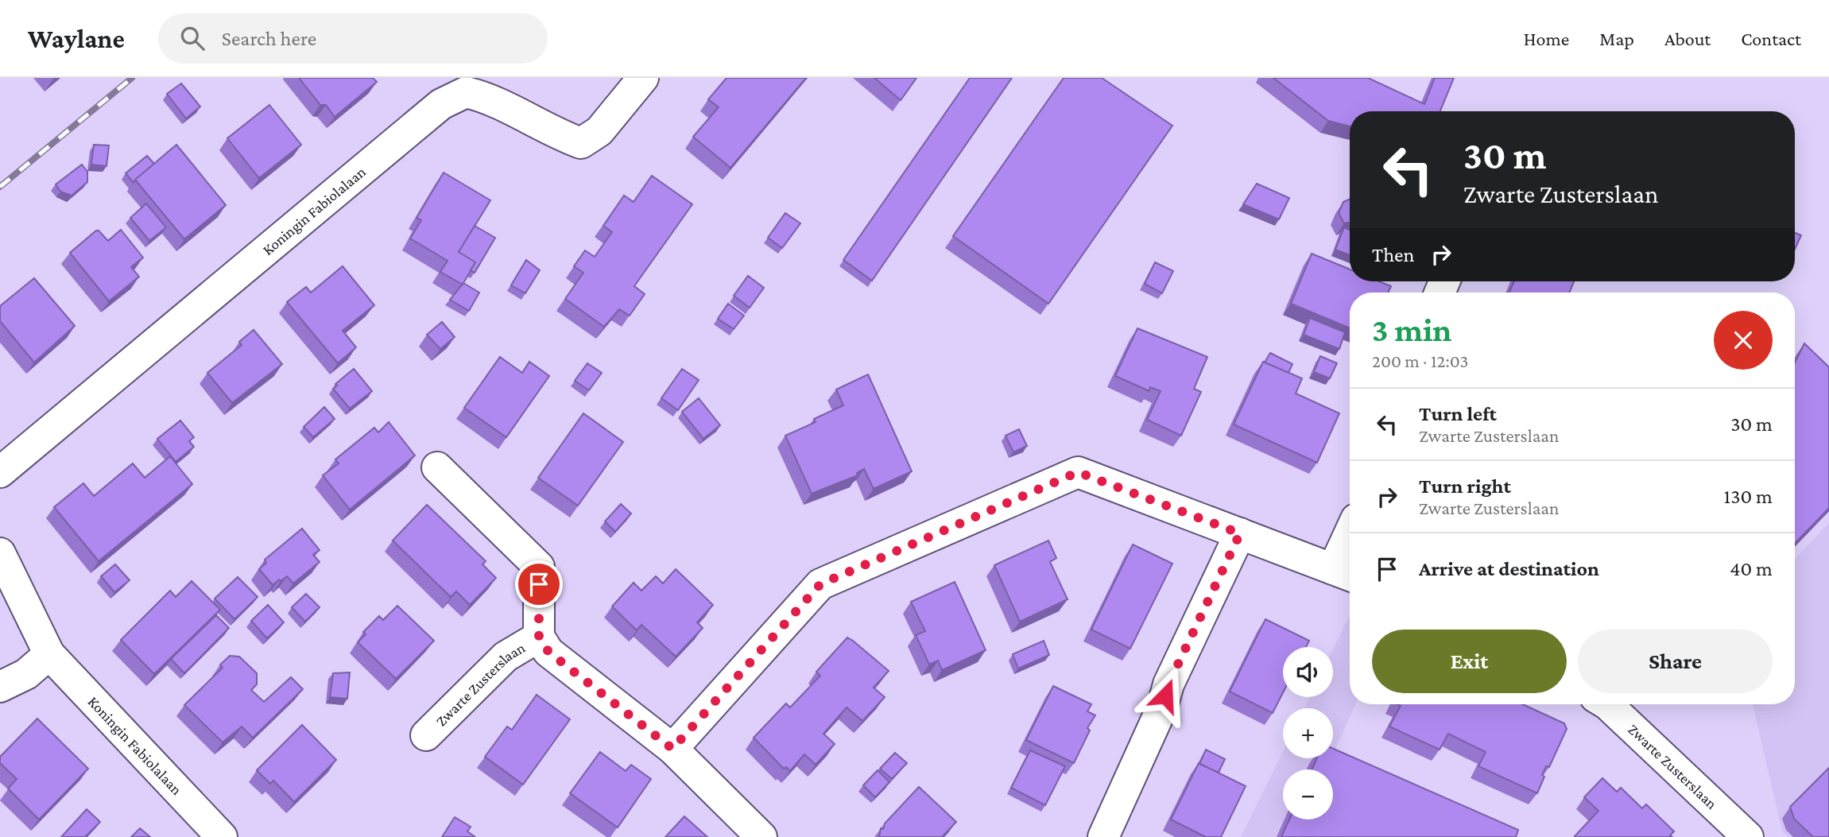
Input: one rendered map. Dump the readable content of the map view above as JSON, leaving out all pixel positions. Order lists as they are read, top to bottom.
{
  "streets": {
    "street": ["Koningin Fabiolalaan", "Zwarte Zusterslaan"]
  },
  "page": {
    "header": "Waylane",
    "search": "Search here",
    "nav": [
      "Home",
      "Map",
      "About",
      "Contact"
    ],
    "turn": ["30 m", "Zwarte Zusterslaan"],
    "then": "Then",
    "heading": ["3 min", "200 m · 12:03"],
    "list": [
      {
        "name": "Turn left",
        "note": "Zwarte Zusterslaan",
        "value": "30 m"
      },
      {
        "name": "Turn right",
        "note": "Zwarte Zusterslaan",
        "value": "130 m"
      },
      {
        "name": "Arrive at destination",
        "value": "40 m"
      }
    ],
    "buttons": ["Exit", "Share"],
    "map_buttons": ["+", "−"]
  }
}
